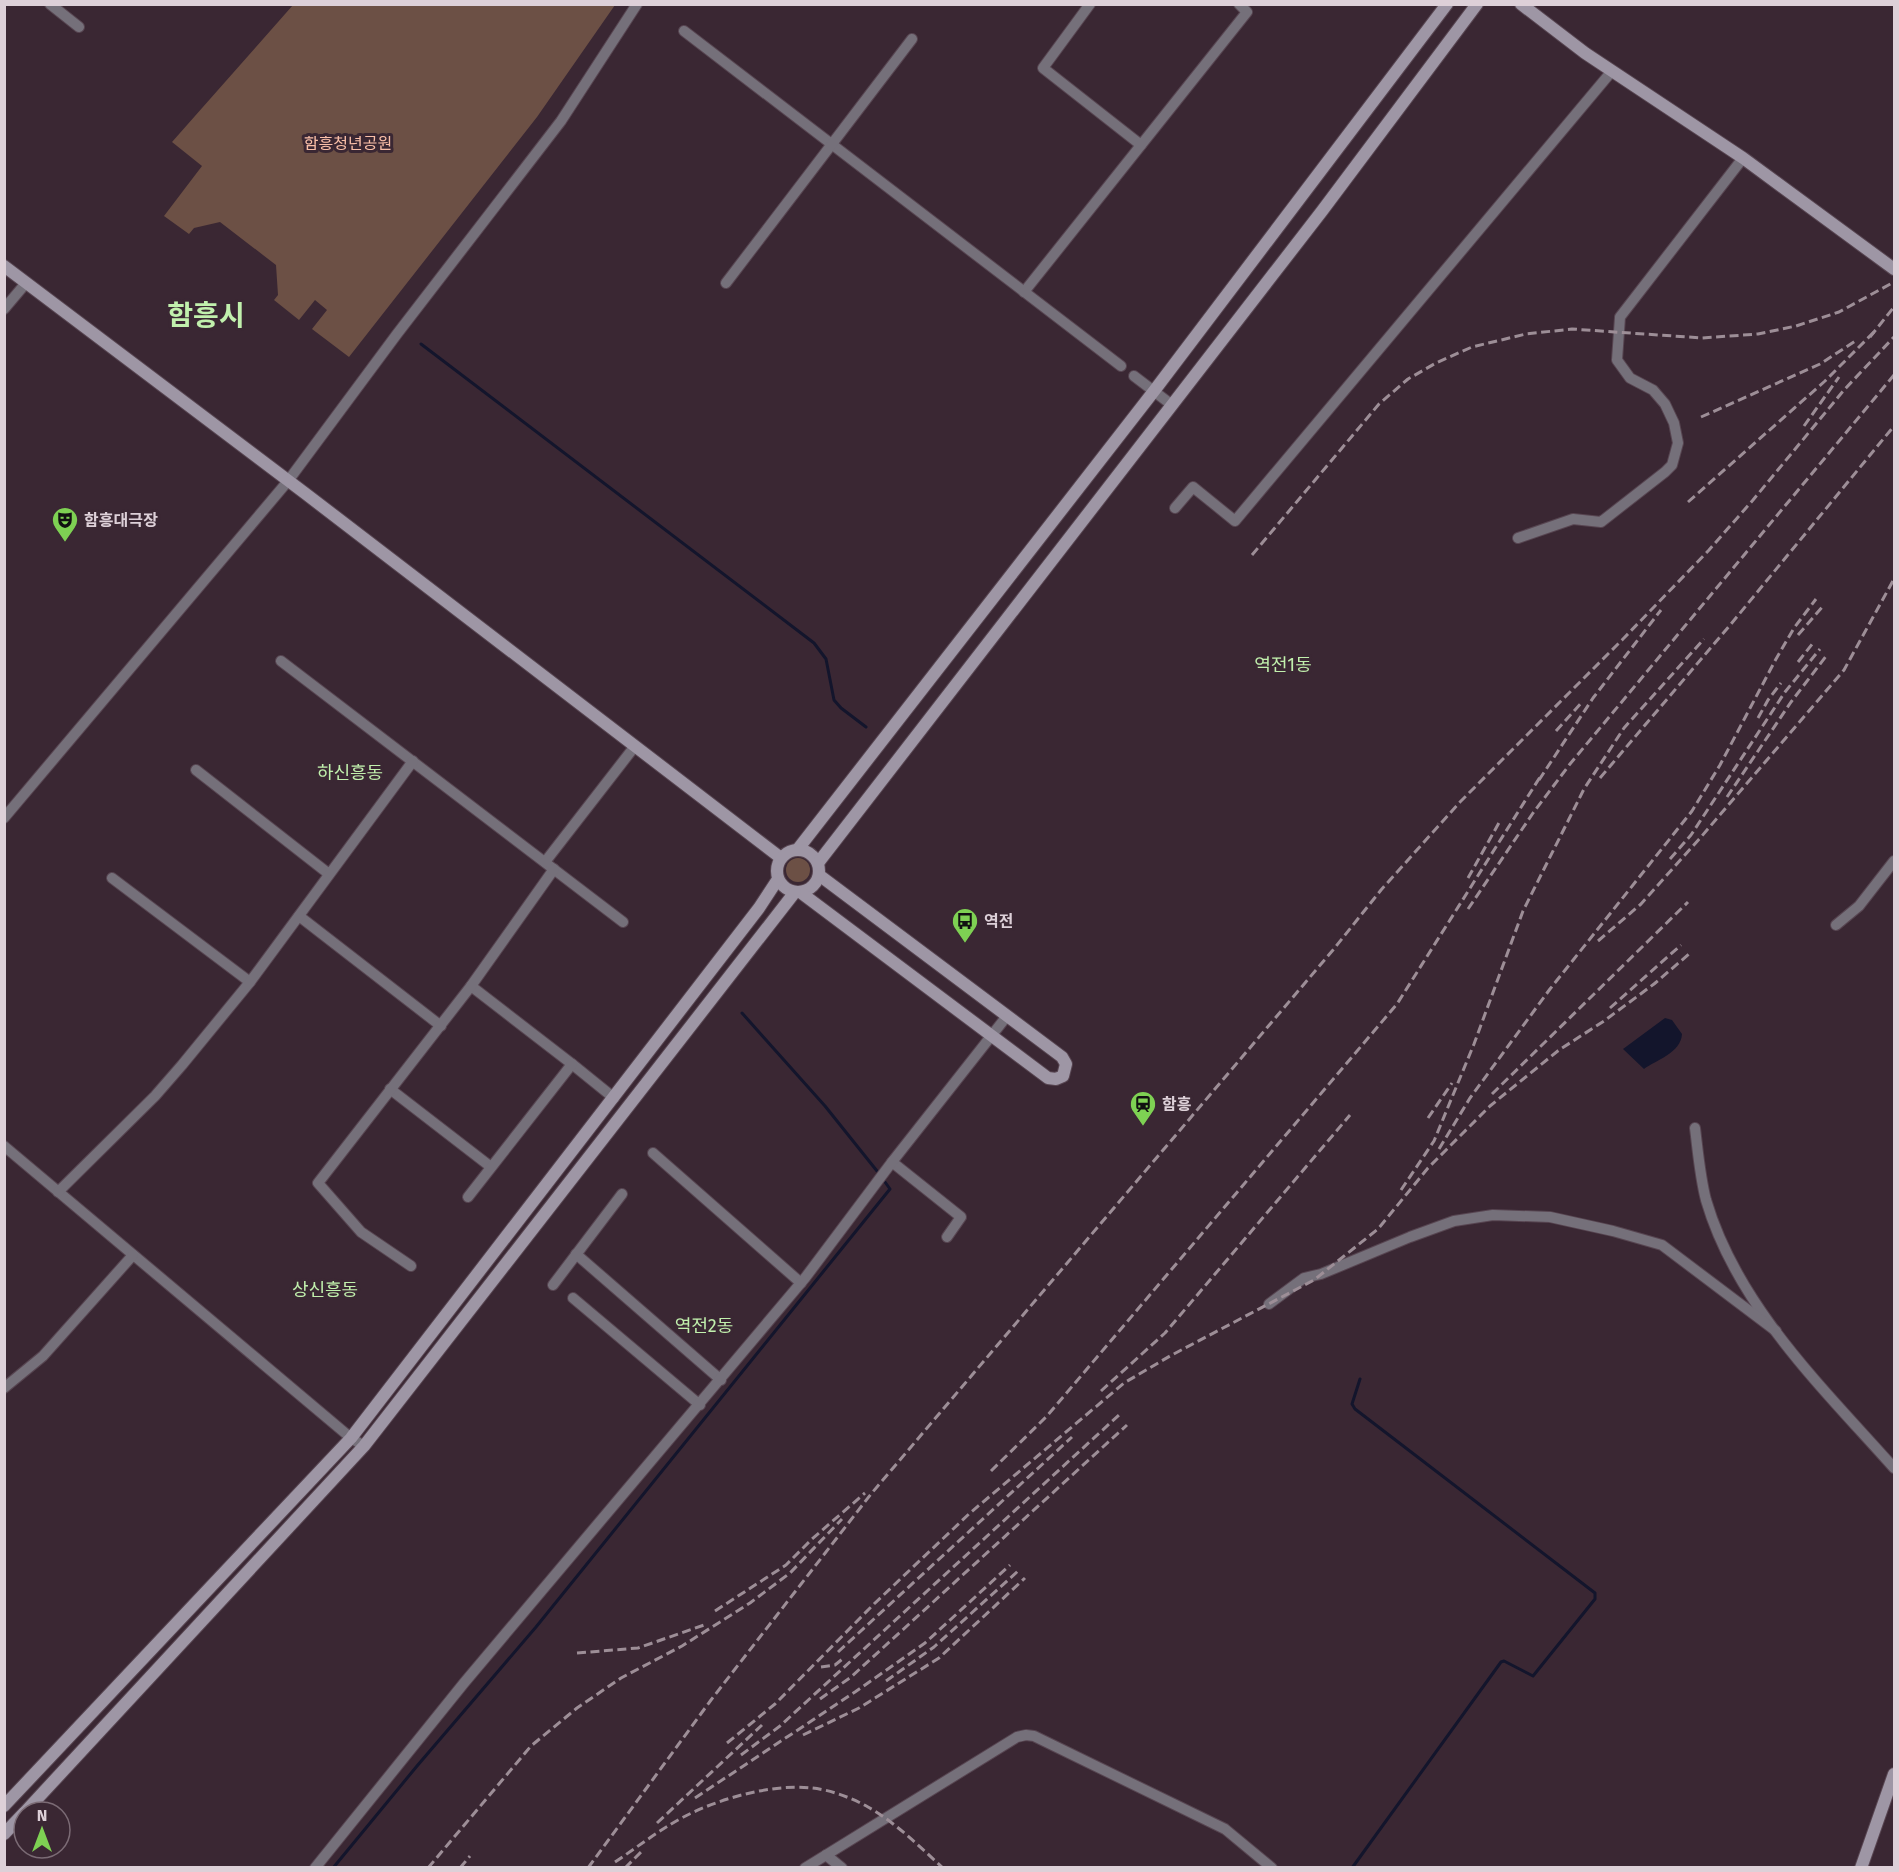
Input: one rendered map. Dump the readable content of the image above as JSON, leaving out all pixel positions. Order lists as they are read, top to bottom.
{
  "districts": [
    "함흥시",
    "역전1동",
    "하신흥동",
    "상신흥동",
    "역전2동"
  ],
  "parks": ["함흥청년공원"],
  "places": {
    "theatre": ["함흥대극장"],
    "bus stop": ["역전"],
    "station": ["함흥"]
  },
  "north": "top"
}
